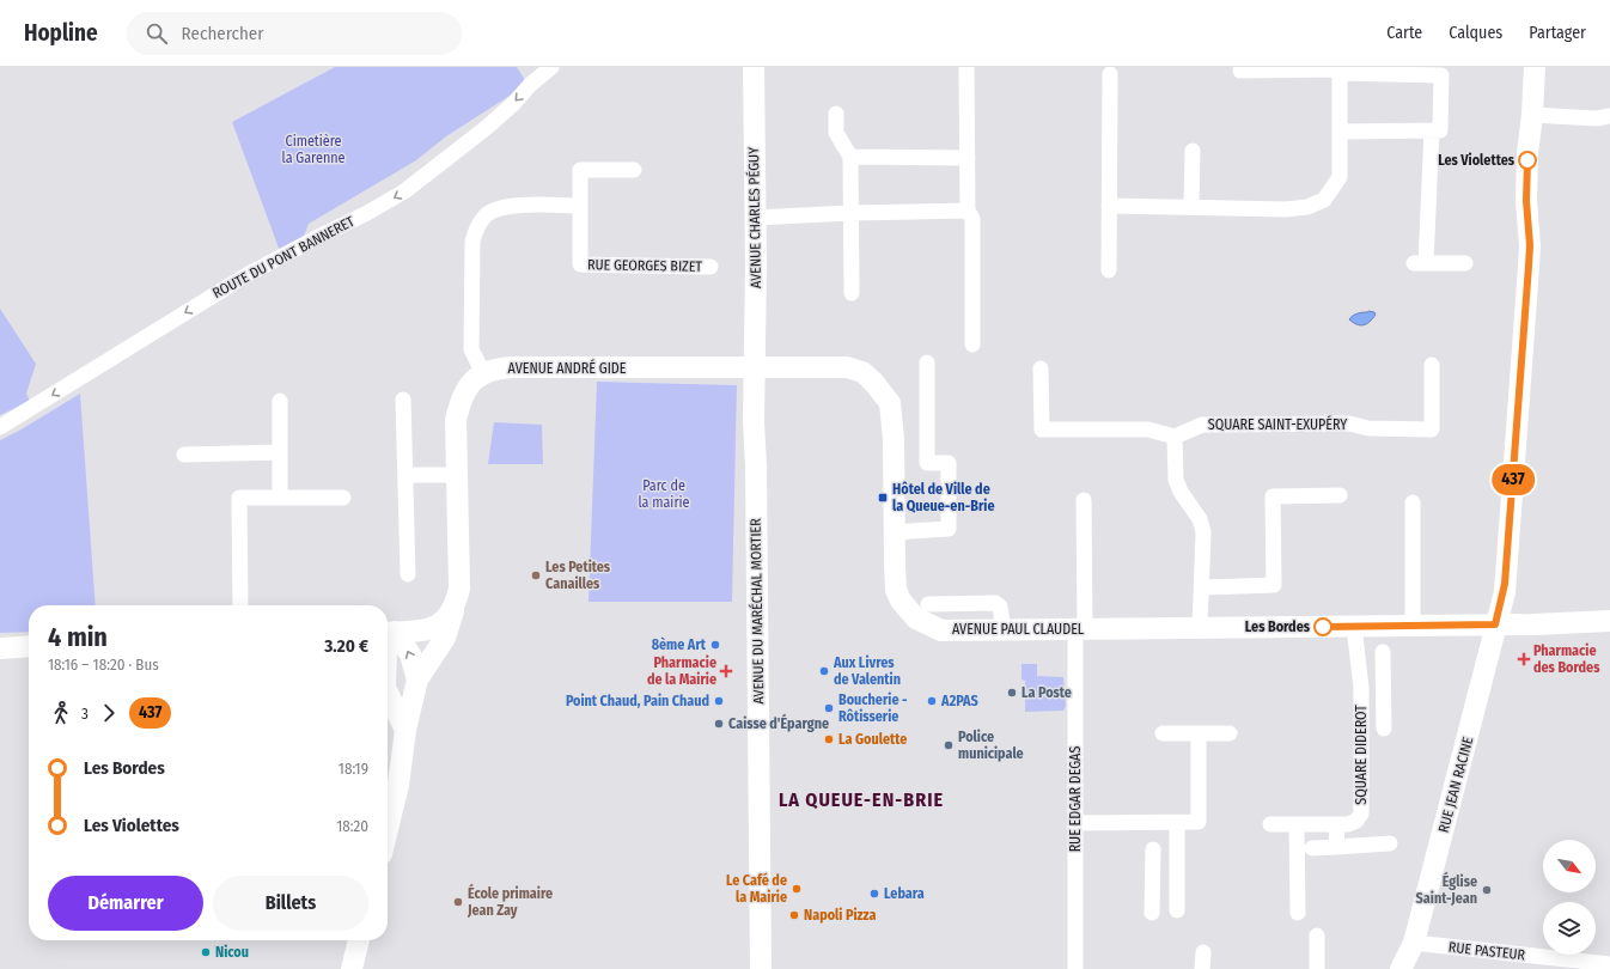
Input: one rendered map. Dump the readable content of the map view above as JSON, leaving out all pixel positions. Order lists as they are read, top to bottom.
{
  "streets": {
    "street": [
      "AVENUE CHARLES PÉGUY",
      "ROUTE DU PONT BANNERET",
      "RUE GEORGES BIZET",
      "AVENUE ANDRÉ GIDE",
      "SQUARE SAINT-EXUPÉRY",
      "AVENUE DU MARÉCHAL MORTIER",
      "AVENUE PAUL CLAUDEL",
      "SQUARE DIDEROT",
      "RUE JEAN RACINE",
      "RUE EDGAR DEGAS",
      "RUE PASTEUR"
    ]
  },
  "crossings": [
    ["AVENUE CHARLES PÉGUY", "AVENUE ANDRÉ GIDE"],
    ["AVENUE CHARLES PÉGUY", "AVENUE DU MARÉCHAL MORTIER"],
    ["AVENUE CHARLES PÉGUY", "AVENUE PAUL CLAUDEL"],
    ["AVENUE ANDRÉ GIDE", "AVENUE DU MARÉCHAL MORTIER"],
    ["AVENUE ANDRÉ GIDE", "AVENUE PAUL CLAUDEL"],
    ["AVENUE DU MARÉCHAL MORTIER", "AVENUE PAUL CLAUDEL"],
    ["AVENUE PAUL CLAUDEL", "SQUARE DIDEROT"],
    ["AVENUE PAUL CLAUDEL", "RUE JEAN RACINE"],
    ["AVENUE PAUL CLAUDEL", "RUE EDGAR DEGAS"],
    ["RUE JEAN RACINE", "RUE PASTEUR"]
  ],
  "one_way": ["ROUTE DU PONT BANNERET"],
  "districts": ["LA QUEUE-EN-BRIE"],
  "parks": ["Cimetière la Garenne", "Parc de la mairie"],
  "places": {
    "other": [
      "Les Violettes",
      "Les Petites Canailles",
      "Les Bordes",
      "8ème Art",
      "Aux Livres de Valentin",
      "La Poste",
      "Point Chaud, Pain Chaud",
      "A2PAS",
      "Boucherie - Rôtisserie",
      "Caisse d'Épargne",
      "La Goulette",
      "Police municipale",
      "Le Café de la Mairie",
      "Église Saint-Jean",
      "Lebara",
      "École primaire Jean Zay",
      "Napoli Pizza",
      "Nicou"
    ],
    "transit": ["Hôtel de Ville de la Queue-en-Brie"],
    "health": ["Pharmacie des Bordes", "Pharmacie de la Mairie"]
  },
  "lines": ["bus line 437"],
  "north": "bottom right",
  "page": {
    "header": "Hopline",
    "search": "Rechercher",
    "nav": ["Carte", "Calques", "Partager"],
    "on_map": "437",
    "heading": ["4 min", "18:16 – 18:20 · Bus", "3.20 €"],
    "legs": ["3", "437"],
    "list": [
      {
        "name": "Les Bordes",
        "value": "18:19"
      },
      {
        "name": "Les Violettes",
        "value": "18:20"
      }
    ],
    "buttons": ["Démarrer", "Billets"]
  }
}
